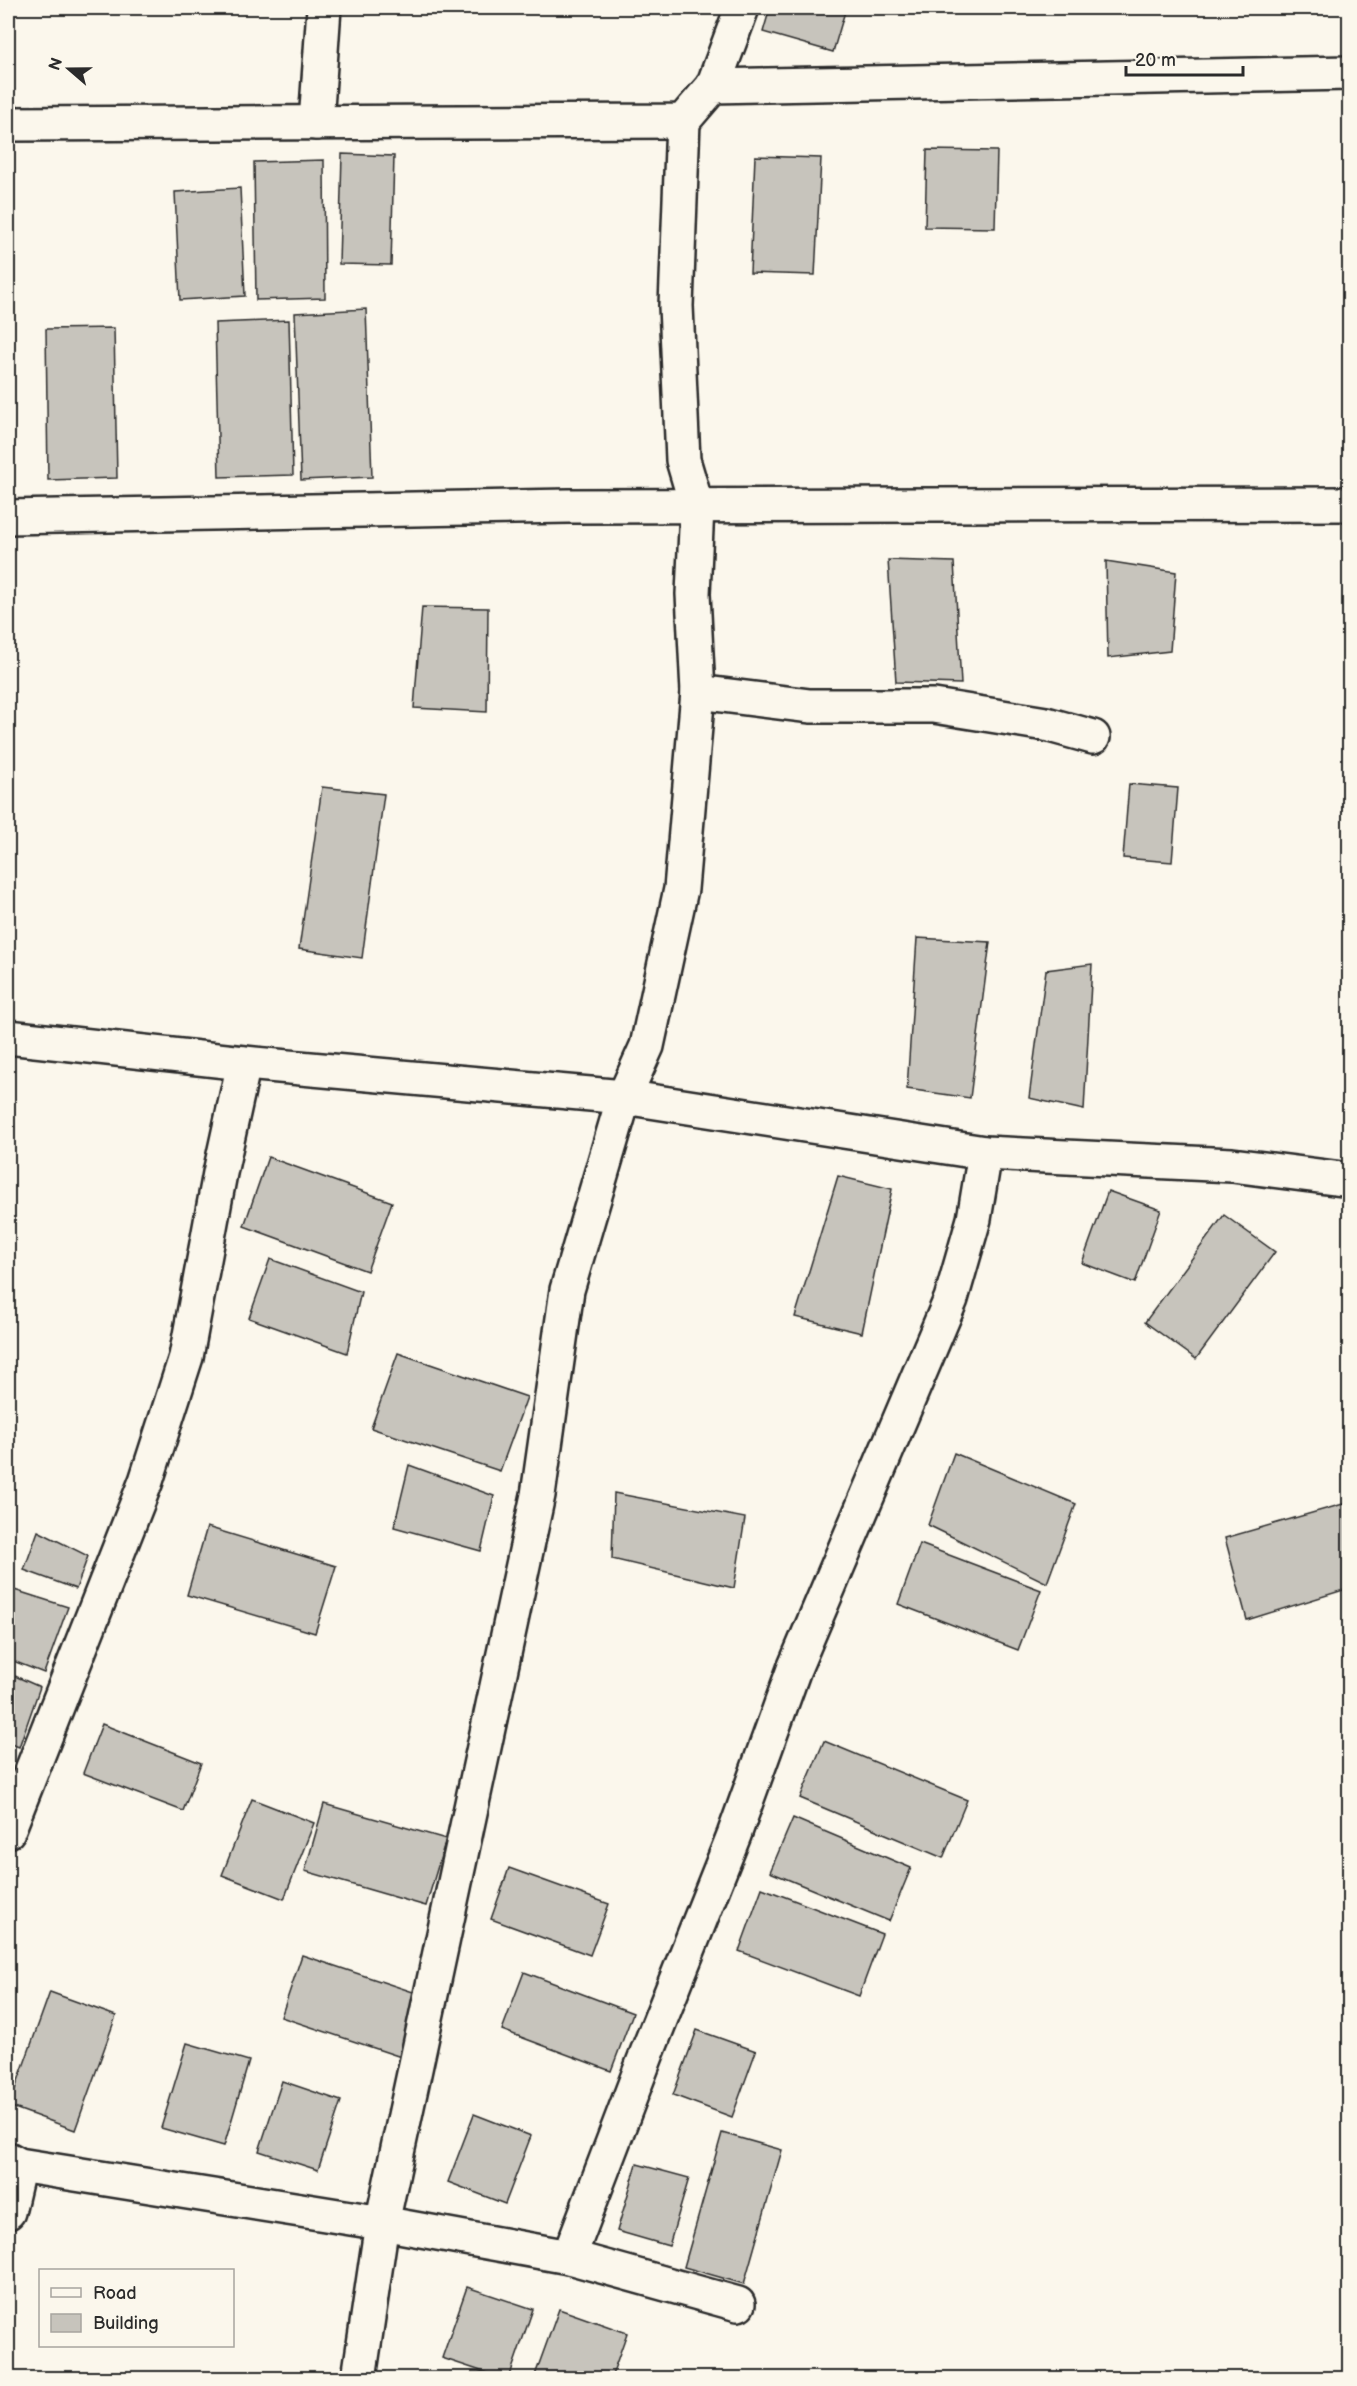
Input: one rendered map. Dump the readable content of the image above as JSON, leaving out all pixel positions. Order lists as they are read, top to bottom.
{
  "legend": ["Road", "Building"],
  "scale_bar": "20 m",
  "north": "left"
}
